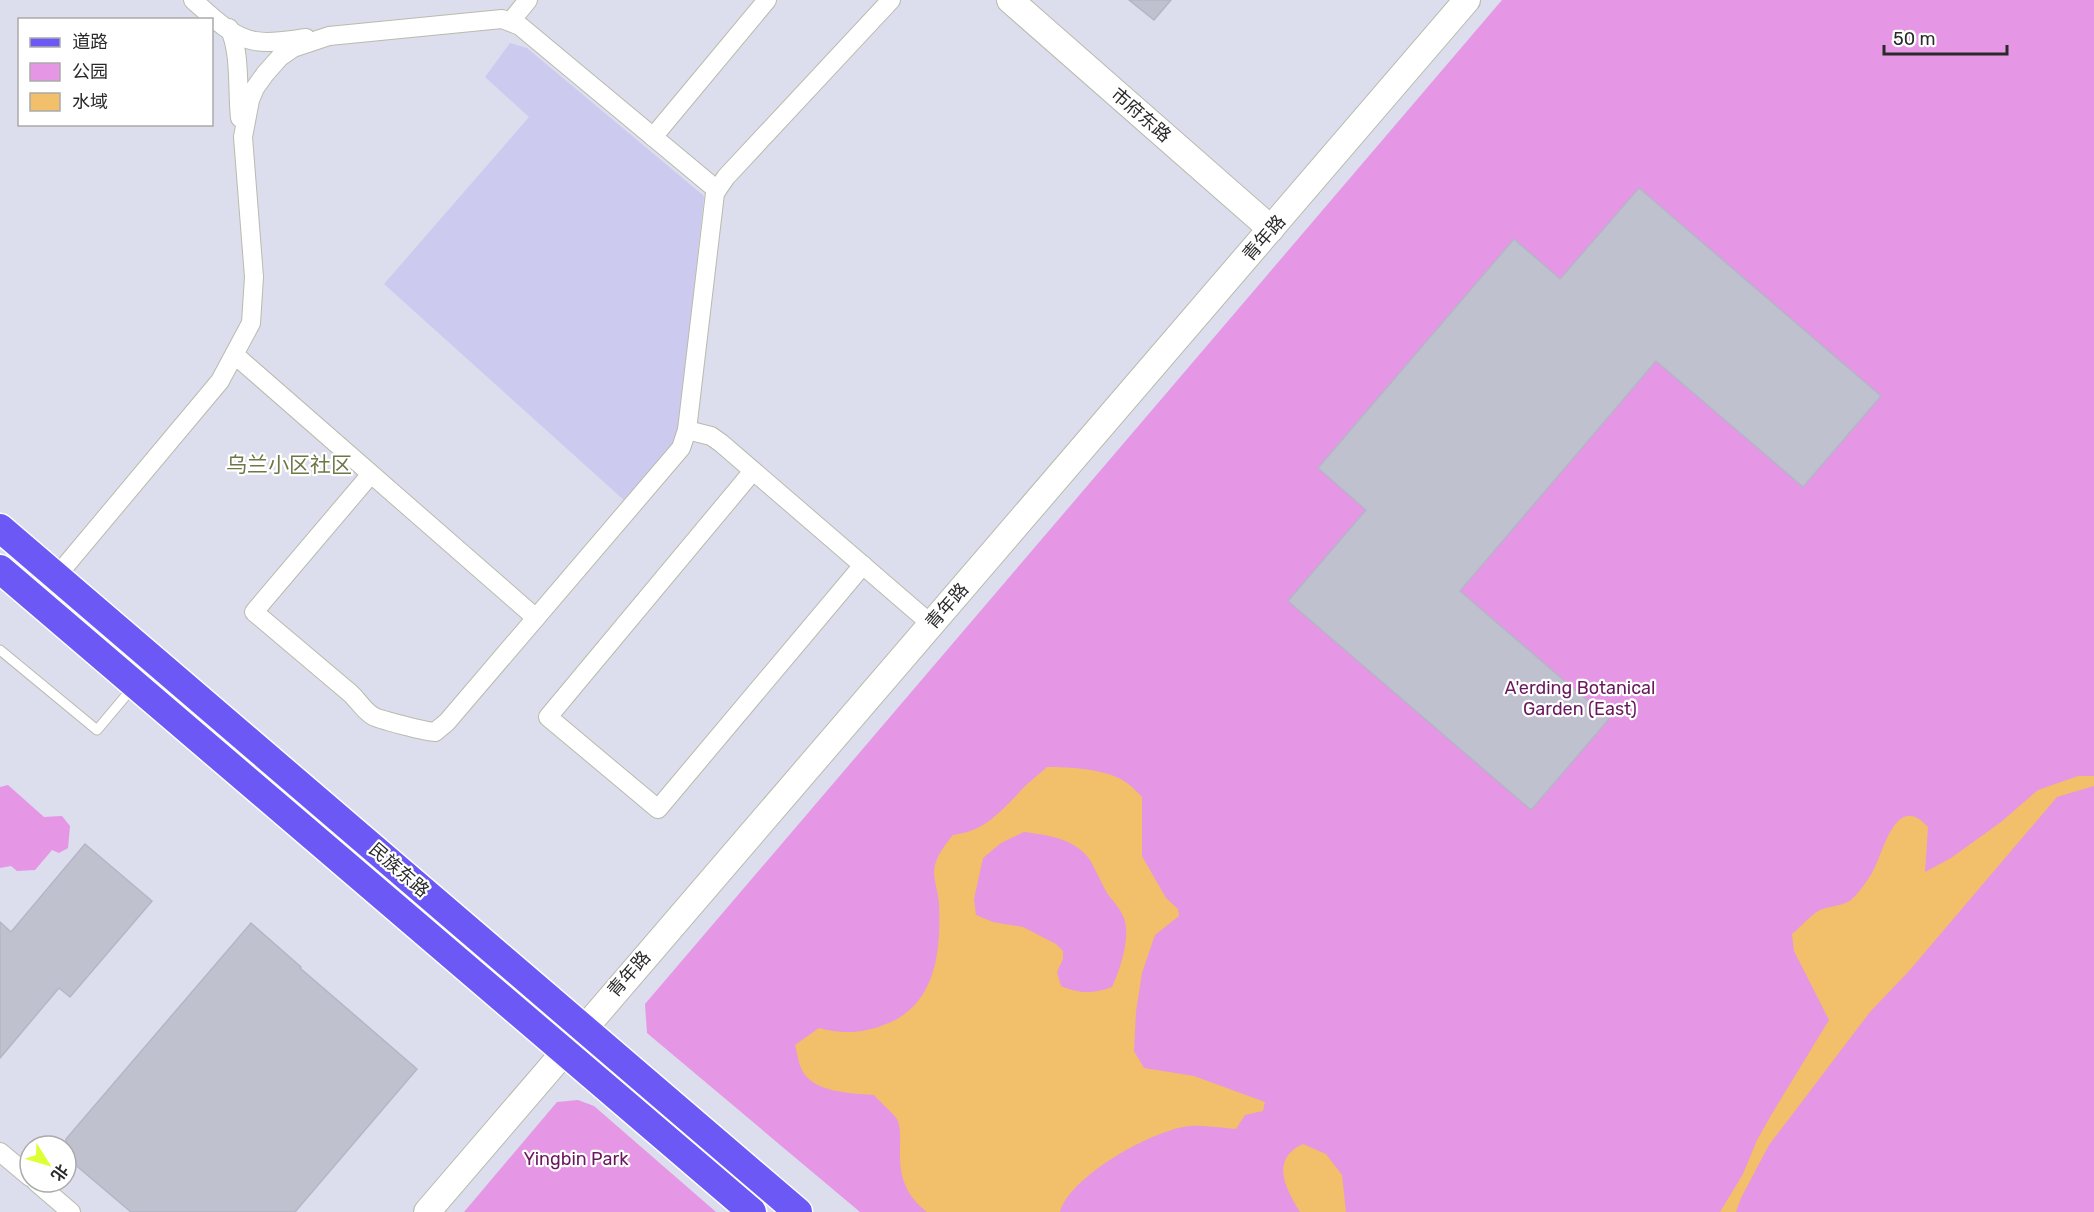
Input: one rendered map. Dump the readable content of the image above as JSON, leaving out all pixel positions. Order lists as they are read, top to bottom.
{
  "streets": {
    "main road": ["市府东路", "青年路", "民族东路"]
  },
  "crossings": [
    ["市府东路", "青年路"],
    ["青年路", "民族东路"]
  ],
  "districts": ["乌兰小区社区"],
  "parks": ["A'erding Botanical Garden (East)", "Yingbin Park"],
  "legend": ["道路", "公园", "水域"],
  "scale_bar": "50 m",
  "north": "bottom right"
}
